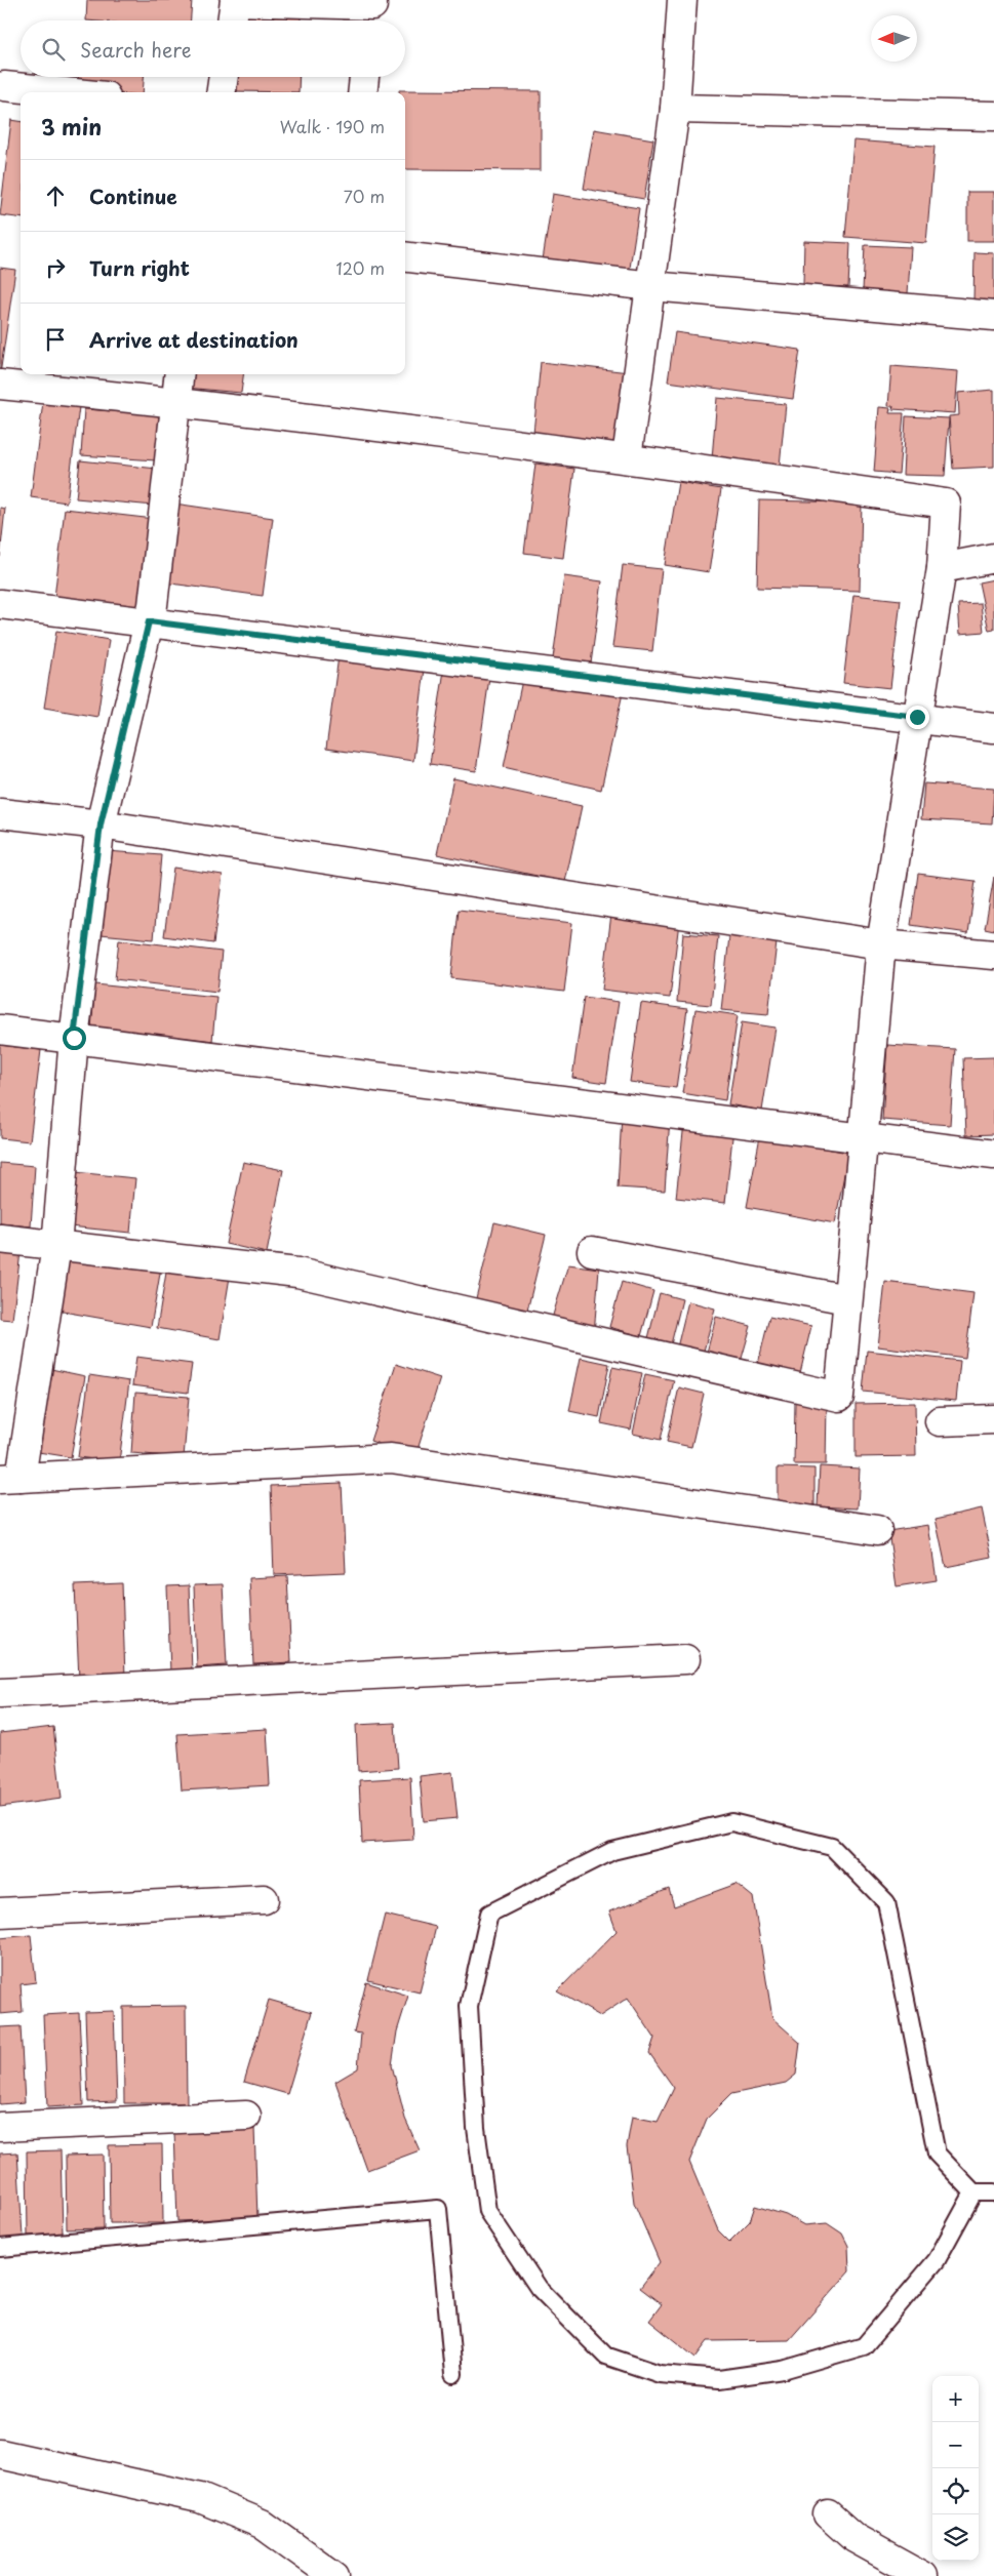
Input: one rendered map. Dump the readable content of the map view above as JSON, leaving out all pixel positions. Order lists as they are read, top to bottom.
{
  "north": "left",
  "page": {
    "search": "Search here",
    "heading": ["3 min", "Walk · 190 m"],
    "list": [
      ["Continue", "70 m"],
      ["Turn right", "120 m"],
      "Arrive at destination"
    ],
    "map_buttons": ["+", "−"]
  }
}
